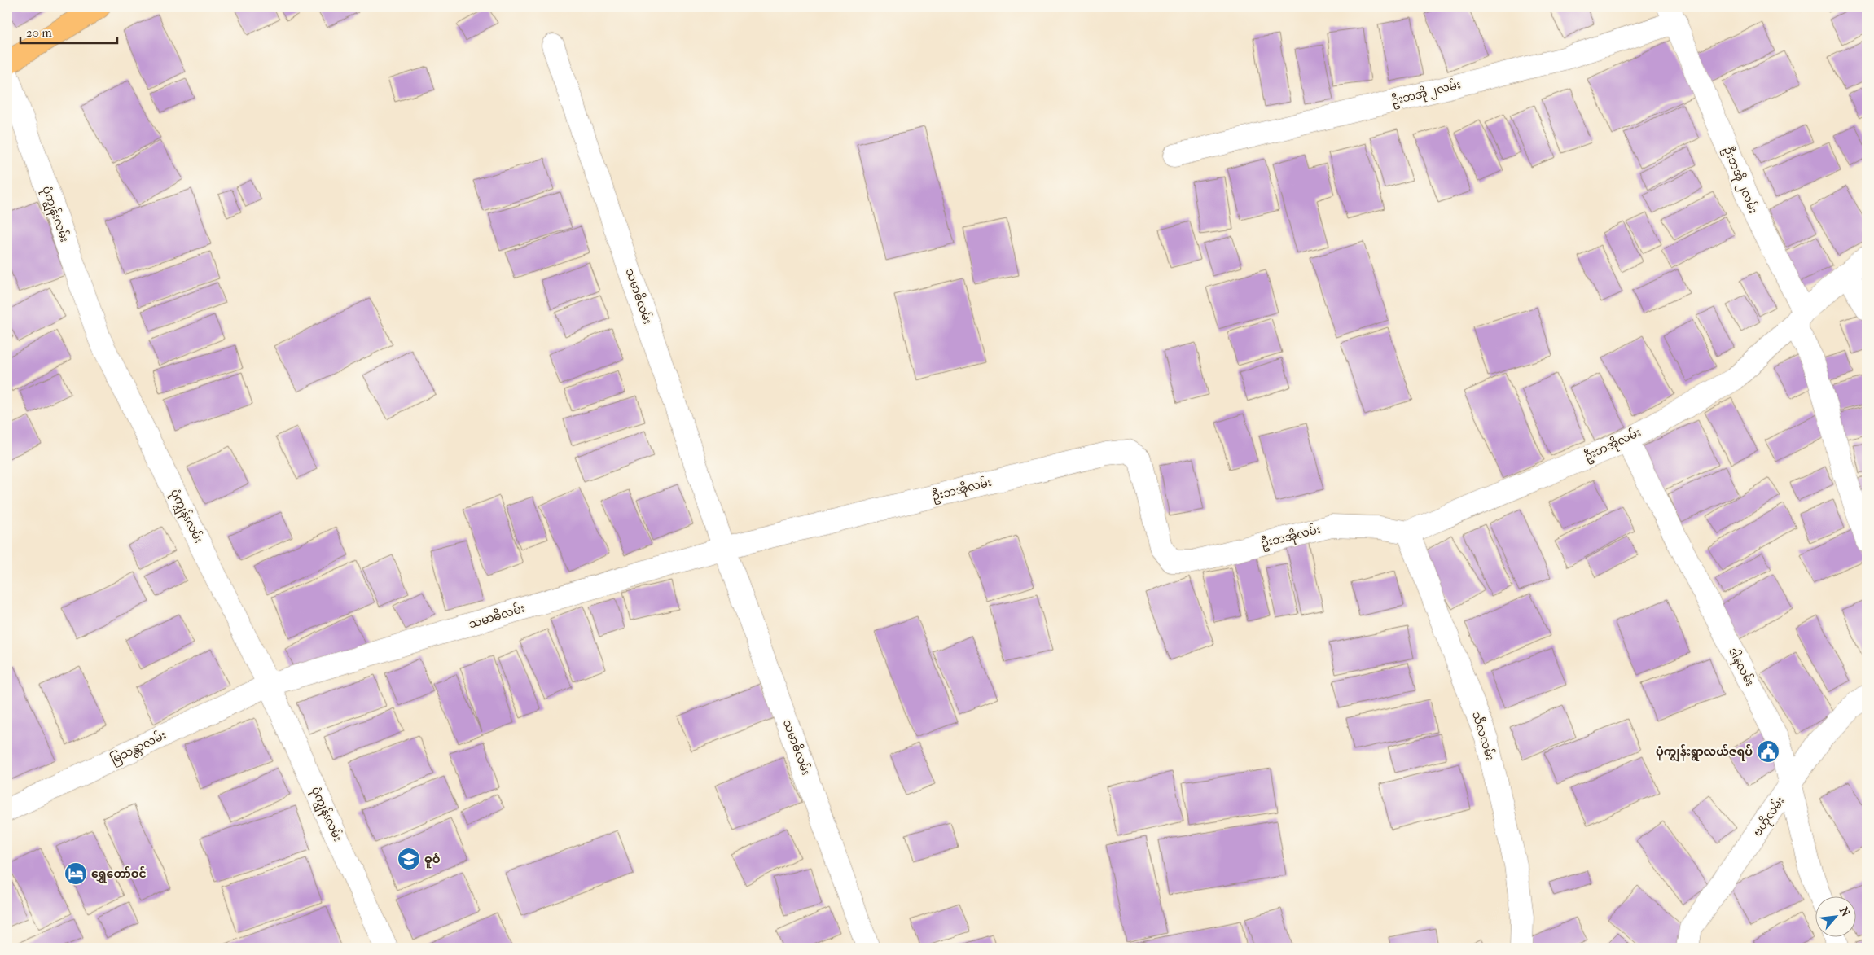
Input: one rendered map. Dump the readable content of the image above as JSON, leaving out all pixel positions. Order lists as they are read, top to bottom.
{
  "streets": {
    "street": [
      "ဦးဘအို ၂လမ်း",
      "ပုံကျွန်းလမ်း",
      "သမာဓိလမ်း",
      "ဦးဘအိုလမ်း",
      "ဒါနလမ်း",
      "သီလလမ်း",
      "မြသန္တာလမ်း",
      "ဗဟိုလမ်း"
    ]
  },
  "crossings": [
    ["ဦးဘအို ၂လမ်း", "ဦးဘအိုလမ်း"],
    ["ပုံကျွန်းလမ်း", "သမာဓိလမ်း"],
    ["ပုံကျွန်းလမ်း", "မြသန္တာလမ်း"],
    ["သမာဓိလမ်း", "ဦးဘအိုလမ်း"],
    ["သမာဓိလမ်း", "မြသန္တာလမ်း"],
    ["ဦးဘအိုလမ်း", "ဒါနလမ်း"],
    ["ဦးဘအိုလမ်း", "သီလလမ်း"],
    ["ဒါနလမ်း", "ဗဟိုလမ်း"]
  ],
  "places": {
    "public building": ["ပုံကျွန်းရွာလယ်ဇရပ်"],
    "school or university": ["ဓူဝံ"],
    "hotel": ["ရွှေတော်ဝင်"]
  },
  "scale_bar": "20 m",
  "north": "top right"
}
